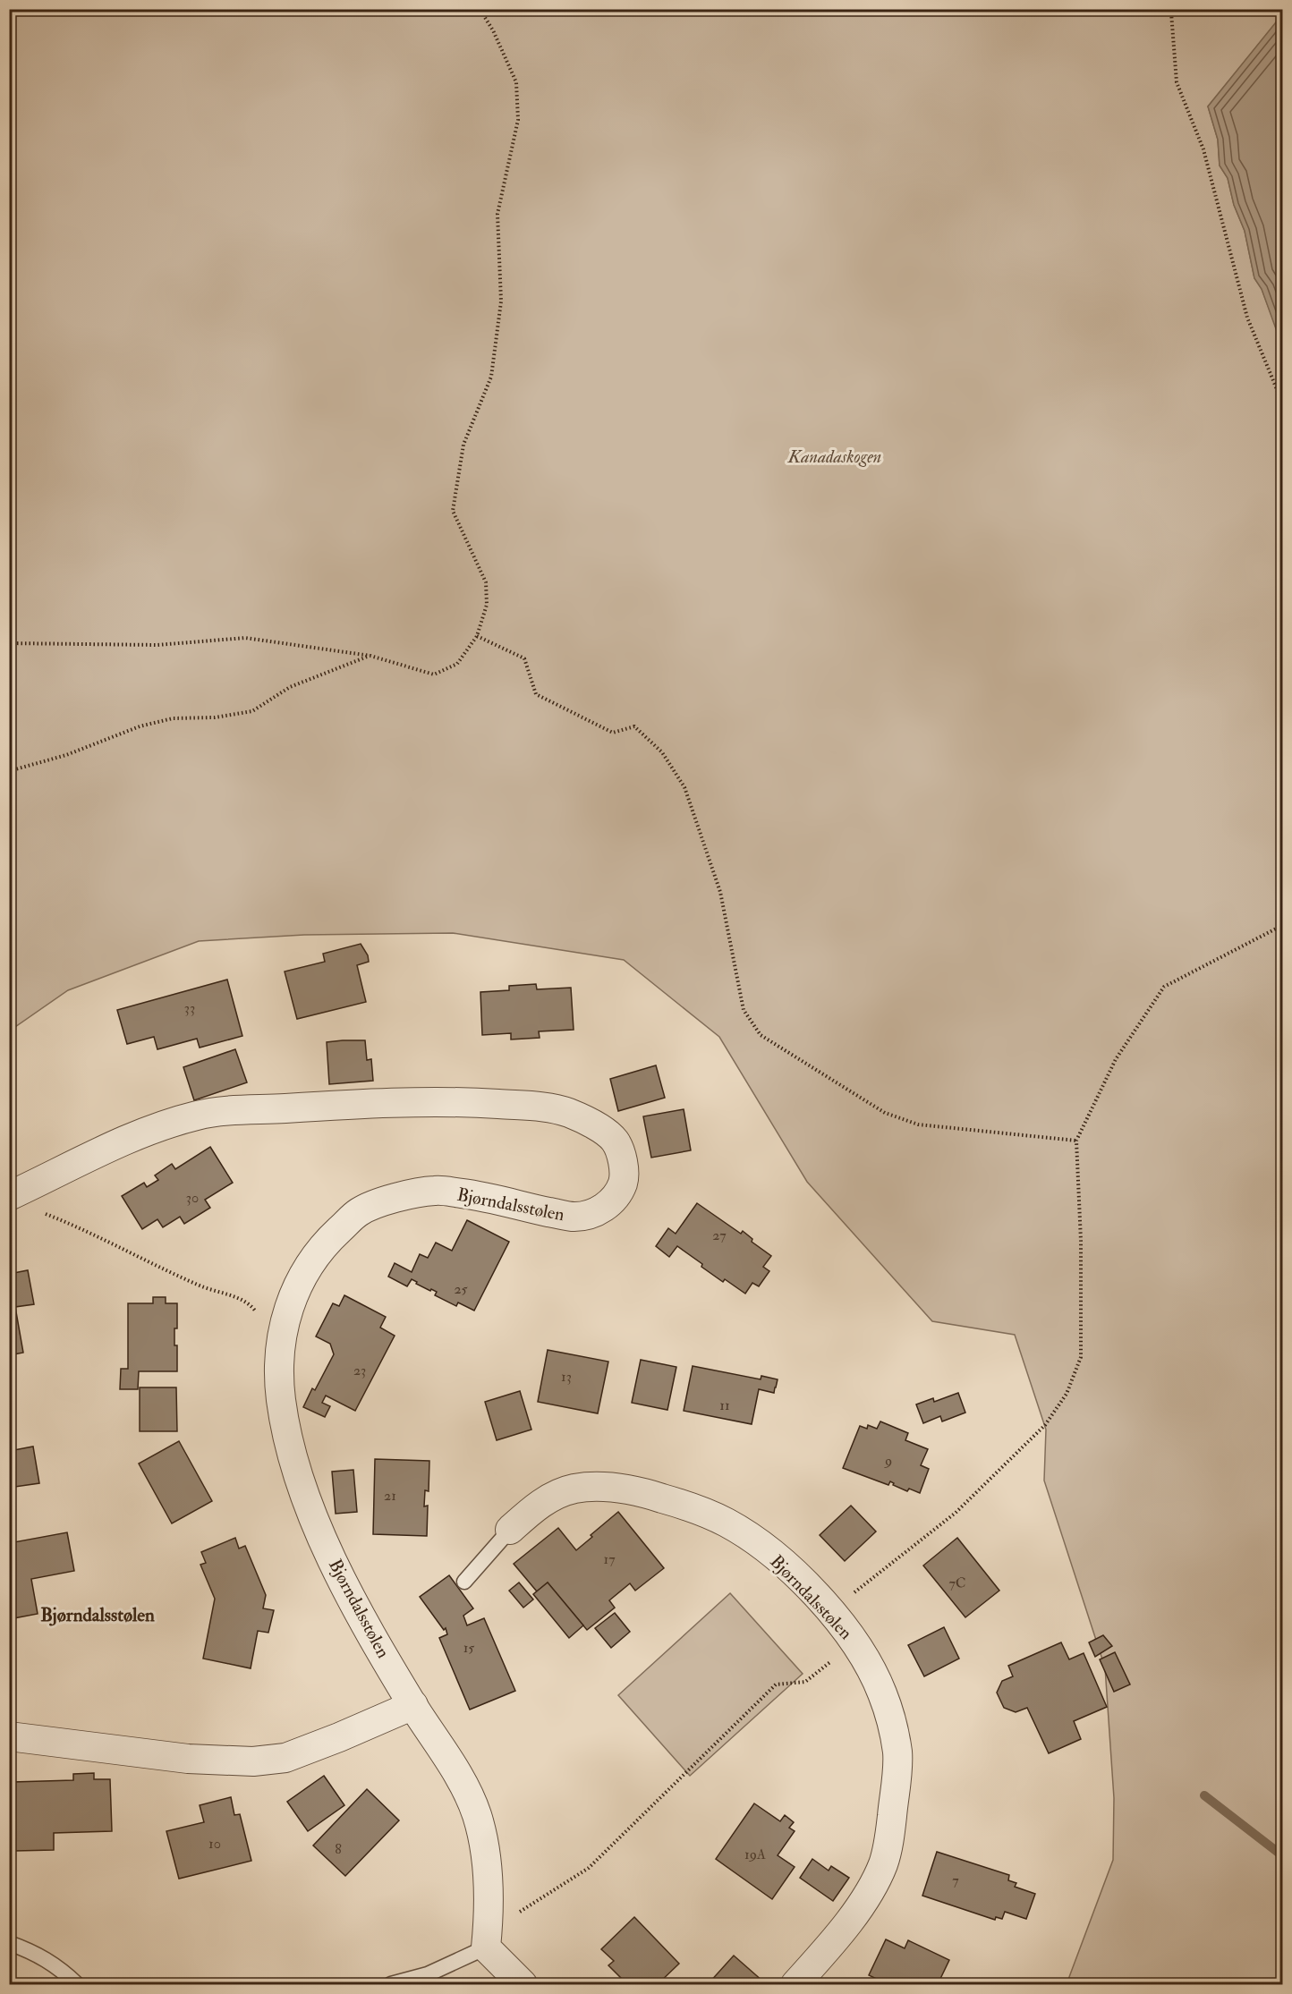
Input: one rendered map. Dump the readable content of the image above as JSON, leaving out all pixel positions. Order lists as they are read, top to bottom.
{
  "streets": {
    "street": ["Bjørndalsstølen"]
  },
  "districts": ["Bjørndalsstølen"],
  "parks": ["Kanadaskogen"],
  "house_numbers": [
    "33",
    "30",
    "27",
    "25",
    "23",
    "13",
    "11",
    "9",
    "21",
    "17",
    "7C",
    "15",
    "10",
    "8",
    "19A",
    "7"
  ]
}
